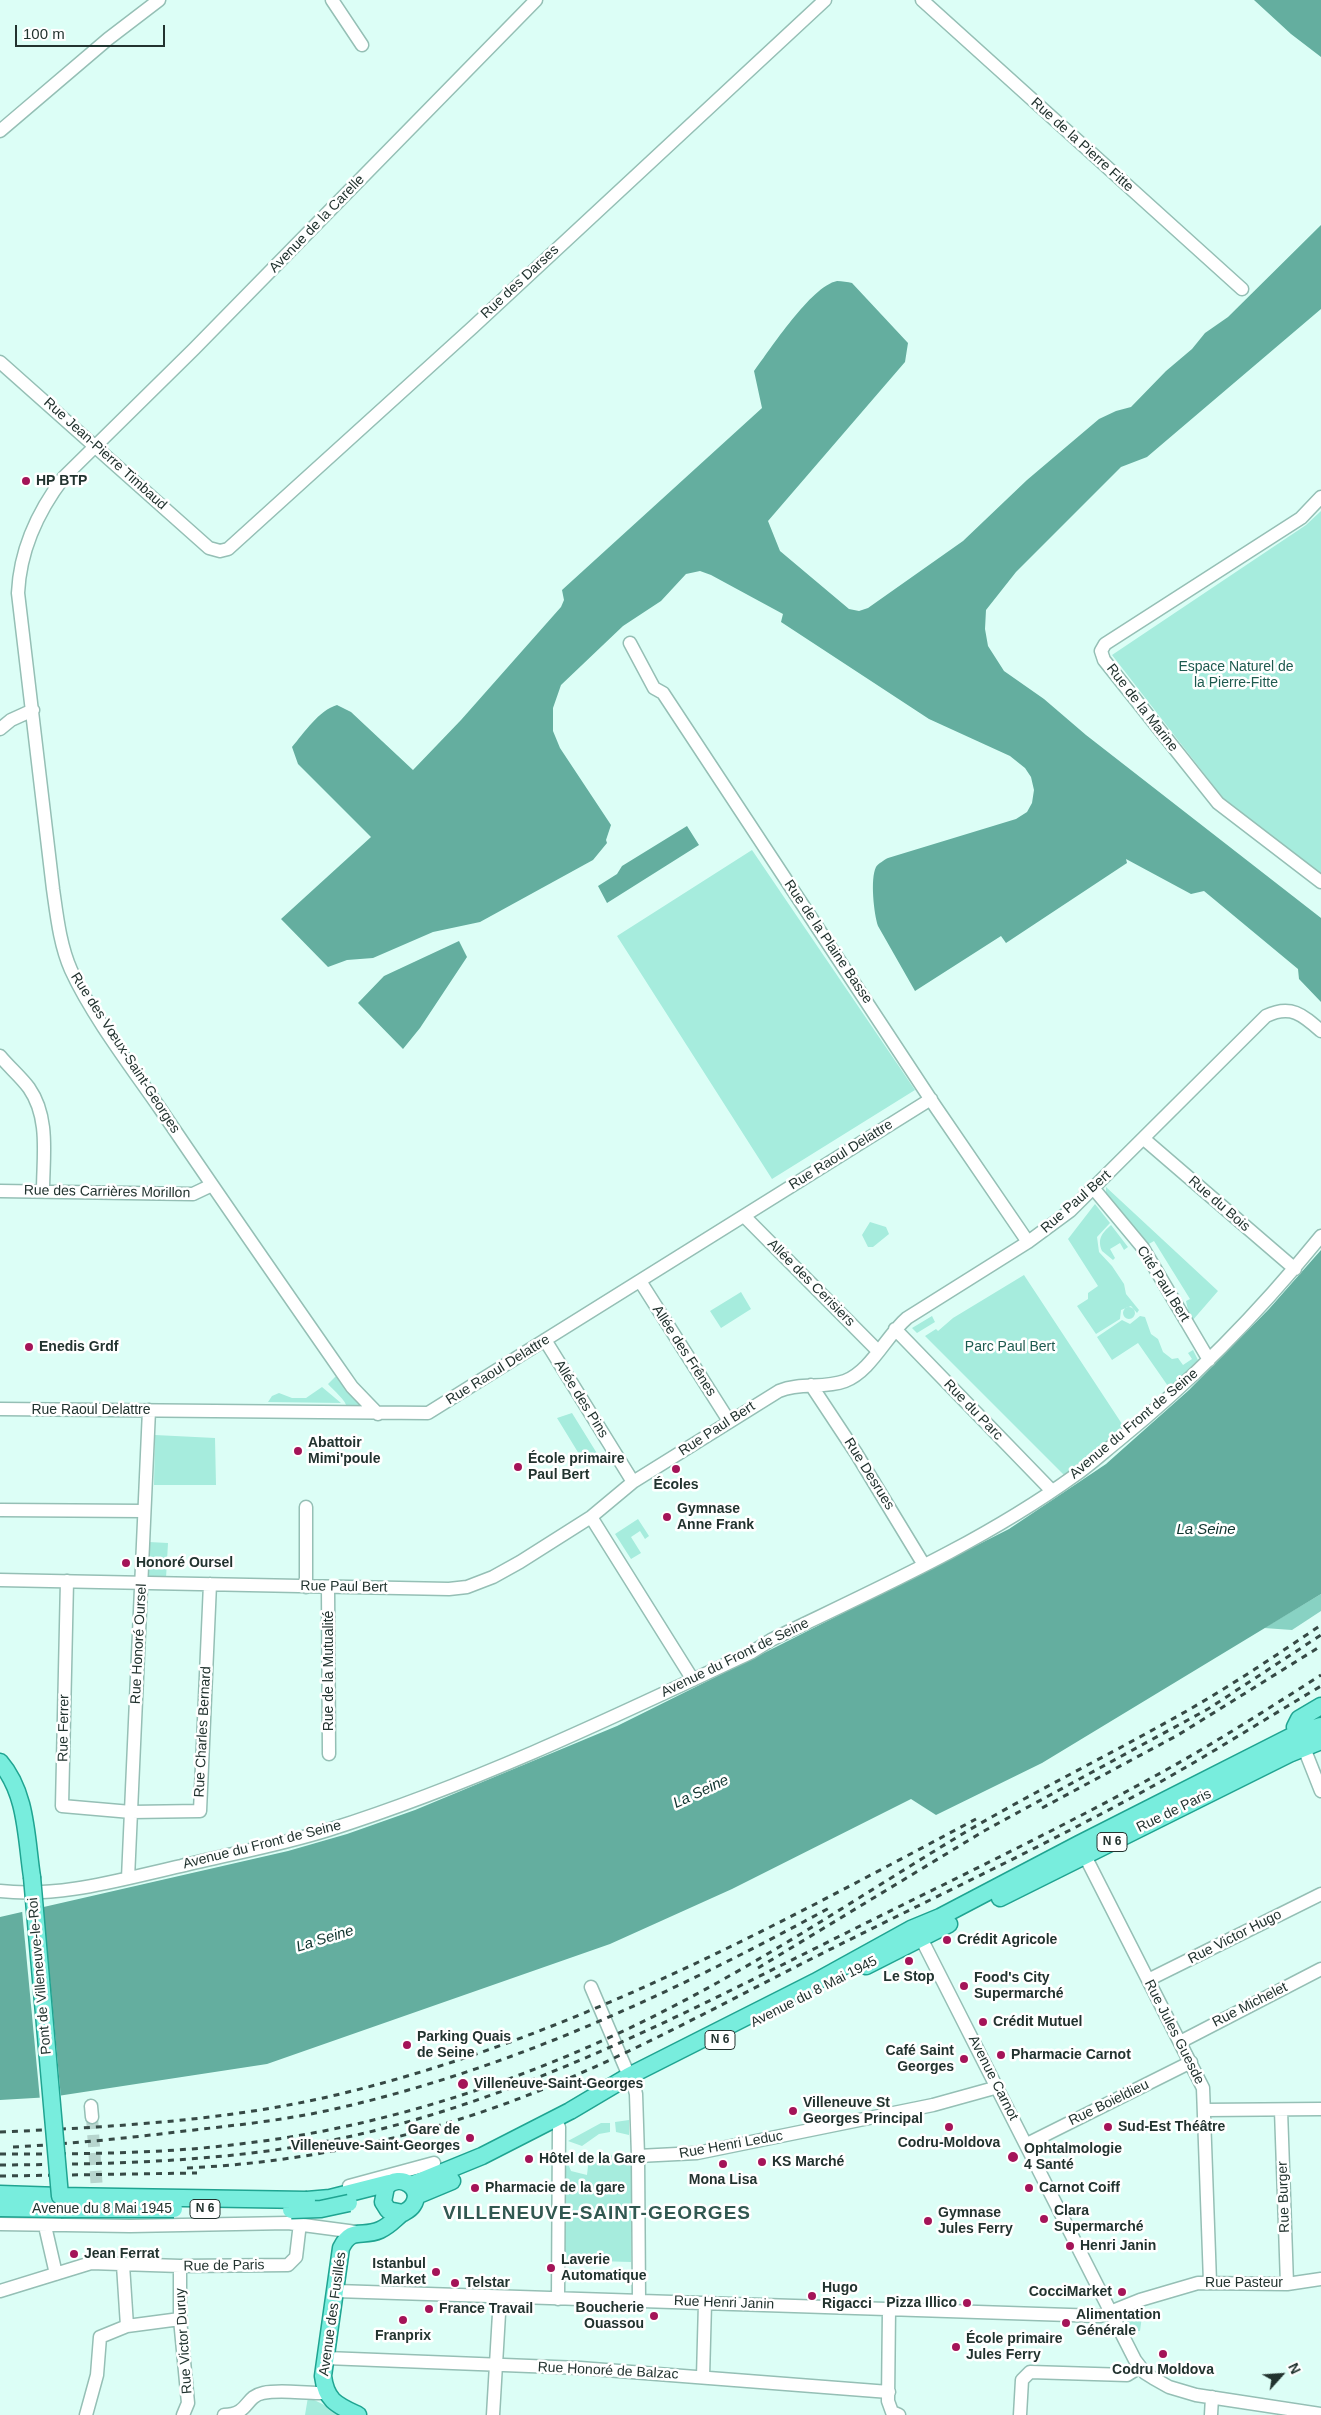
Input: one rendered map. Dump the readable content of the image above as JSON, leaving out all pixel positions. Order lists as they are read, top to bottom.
{
  "streets": {
    "main road": [
      "Rue de Paris",
      "N 6",
      "Pont de Villeneuve-le-Roi",
      "Avenue du 8 Mai 1945",
      "Avenue des Fusillés"
    ],
    "street": [
      "Rue de la Pierre Fitte",
      "Avenue de la Carelle",
      "Rue des Darses",
      "Rue Jean-Pierre Timbaud",
      "Rue de la Marine",
      "Rue de la Plaine Basse",
      "Rue des Vœux-Saint-Georges",
      "Rue Raoul Delattre",
      "Rue des Carrières Morillon",
      "Rue Paul Bert",
      "Rue du Bois",
      "Allée des Cerisiers",
      "Cité Paul Bert",
      "Allée des Frênes",
      "Allée des Pins",
      "Rue du Parc",
      "Avenue du Front de Seine",
      "Rue Desrues",
      "Rue Honoré Oursel",
      "Rue de la Mutualité",
      "Rue Ferrer",
      "Rue Charles Bernard",
      "Rue Victor Hugo",
      "Rue Michelet",
      "Rue Jules Guesde",
      "Avenue Carnot",
      "Rue Boieldieu",
      "Rue Henri Leduc",
      "Rue Burger",
      "Rue Pasteur",
      "Rue Henri Janin",
      "Rue Victor Duruy",
      "Rue Honoré de Balzac"
    ]
  },
  "crossings": [
    ["Avenue de la Carelle", "Rue Jean-Pierre Timbaud"],
    ["Avenue de la Carelle", "Rue des Vœux-Saint-Georges"],
    ["Rue des Darses", "Rue Jean-Pierre Timbaud"],
    ["Rue Jean-Pierre Timbaud", "Rue des Vœux-Saint-Georges"],
    ["Rue de la Plaine Basse", "Rue Raoul Delattre"],
    ["Rue de la Plaine Basse", "Rue Paul Bert"],
    ["Rue des Vœux-Saint-Georges", "Rue Raoul Delattre"],
    ["Rue des Vœux-Saint-Georges", "Rue des Carrières Morillon"],
    ["Rue Raoul Delattre", "Allée des Cerisiers"],
    ["Rue Raoul Delattre", "Allée des Frênes"],
    ["Rue Raoul Delattre", "Allée des Pins"],
    ["Rue Raoul Delattre", "Rue Honoré Oursel"],
    ["Rue Paul Bert", "Rue du Bois"],
    ["Rue Paul Bert", "Allée des Cerisiers"],
    ["Rue Paul Bert", "Cité Paul Bert"],
    ["Rue Paul Bert", "Allée des Frênes"],
    ["Rue Paul Bert", "Allée des Pins"],
    ["Rue Paul Bert", "Rue du Parc"],
    ["Rue Paul Bert", "Rue Desrues"],
    ["Rue Paul Bert", "Rue Honoré Oursel"],
    ["Rue Paul Bert", "Rue de la Mutualité"],
    ["Rue Paul Bert", "Rue Ferrer"],
    ["Rue Paul Bert", "Rue Charles Bernard"],
    ["Rue du Bois", "Avenue du Front de Seine"],
    ["Cité Paul Bert", "Avenue du Front de Seine"],
    ["Rue du Parc", "Avenue du Front de Seine"],
    ["Avenue du Front de Seine", "Rue Desrues"],
    ["Avenue du Front de Seine", "Rue Honoré Oursel"],
    ["Rue Honoré Oursel", "Rue Ferrer"],
    ["Rue Honoré Oursel", "Rue Charles Bernard"],
    ["Rue Ferrer", "Rue Charles Bernard"],
    ["Rue de Paris", "Avenue du 8 Mai 1945"],
    ["Rue de Paris", "Rue Jules Guesde"],
    ["Rue de Paris", "Avenue Carnot"],
    ["Rue de Paris", "Rue Victor Duruy"],
    ["N 6", "Avenue du 8 Mai 1945"],
    ["Rue Victor Hugo", "Rue Jules Guesde"],
    ["Pont de Villeneuve-le-Roi", "Avenue du 8 Mai 1945"],
    ["Avenue du 8 Mai 1945", "Avenue Carnot"],
    ["Rue Michelet", "Rue Jules Guesde"],
    ["Rue Jules Guesde", "Rue Boieldieu"],
    ["Rue Jules Guesde", "Rue Pasteur"],
    ["Avenue Carnot", "Rue Boieldieu"],
    ["Avenue Carnot", "Rue Henri Leduc"],
    ["Avenue Carnot", "Rue Pasteur"],
    ["Avenue Carnot", "Rue Henri Janin"],
    ["Rue Burger", "Rue Pasteur"],
    ["Rue Pasteur", "Rue Henri Janin"],
    ["Rue Henri Janin", "Avenue des Fusillés"],
    ["Avenue des Fusillés", "Rue Honoré de Balzac"]
  ],
  "districts": ["VILLENEUVE-SAINT-GEORGES"],
  "water": ["La Seine"],
  "parks": ["Espace Naturel de la Pierre-Fitte", "Parc Paul Bert"],
  "places": [
    "HP BTP",
    "Enedis Grdf",
    "Abattoir Mimi'poule",
    "École primaire Paul Bert",
    "Écoles",
    "Gymnase Anne Frank",
    "Honoré Oursel",
    "Crédit Agricole",
    "Le Stop",
    "Food's City Supermarché",
    "Crédit Mutuel",
    "Parking Quais de Seine",
    "Pharmacie Carnot",
    "Café Saint Georges",
    "Villeneuve-Saint-Georges",
    "Villeneuve St Georges Principal",
    "Codru-Moldova",
    "Sud-Est Théâtre",
    "Gare de Villeneuve-Saint-Georges",
    "Ophtalmologie 4 Santé",
    "Hôtel de la Gare",
    "KS Marché",
    "Mona Lisa",
    "Pharmacie de la gare",
    "Carnot Coiff",
    "Clara Supermarché",
    "Gymnase Jules Ferry",
    "Henri Janin",
    "Jean Ferrat",
    "Laverie Automatique",
    "Istanbul Market",
    "Telstar",
    "CocciMarket",
    "Hugo Rigacci",
    "Pizza Illico",
    "France Travail",
    "Boucherie Ouassou",
    "Franprix",
    "Alimentation Générale",
    "École primaire Jules Ferry",
    "Codru Moldova"
  ],
  "scale_bar": "100 m",
  "north": "top right"
}
